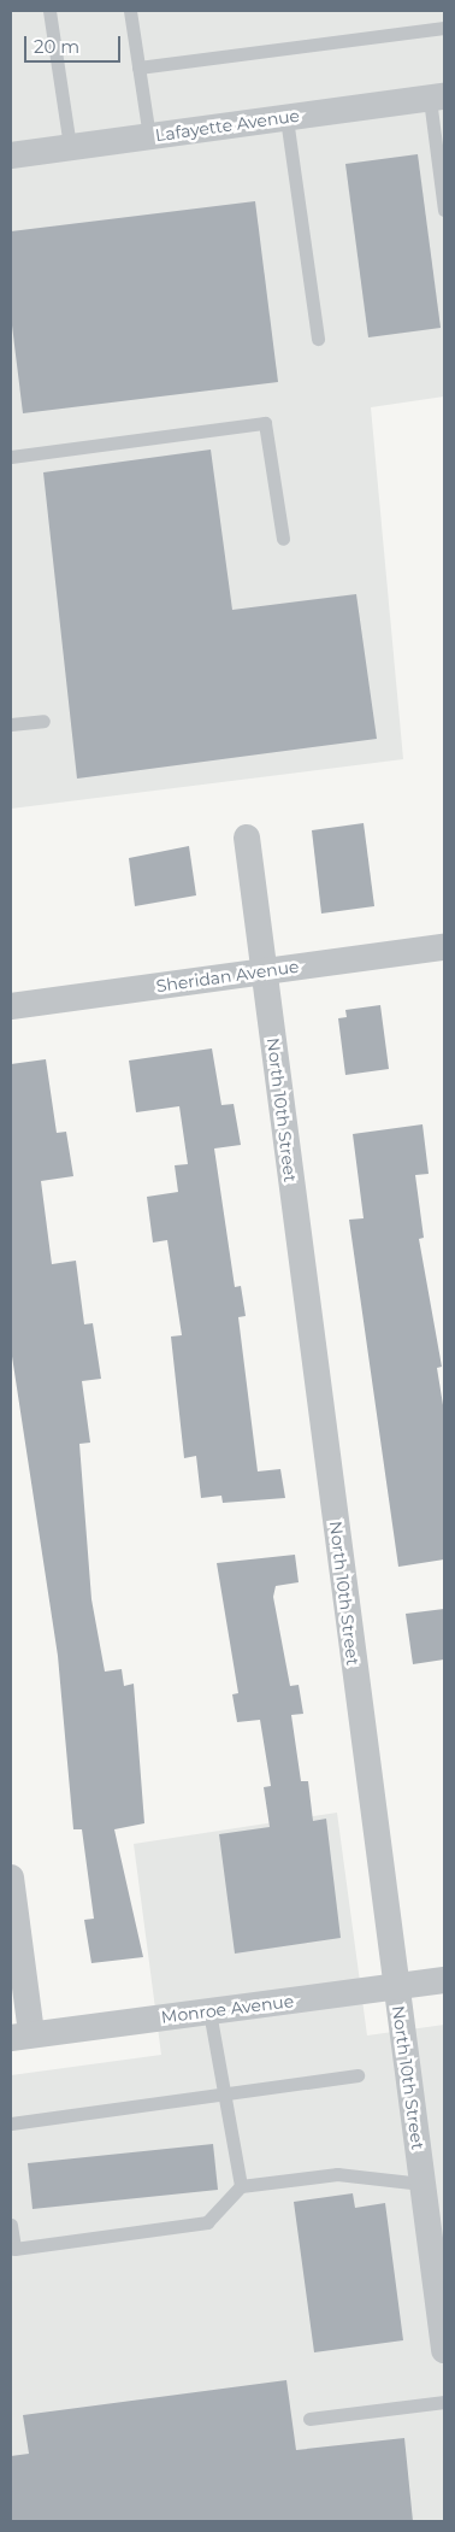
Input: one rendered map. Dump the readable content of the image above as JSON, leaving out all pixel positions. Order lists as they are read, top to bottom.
{
  "streets": {
    "street": [
      "Lafayette Avenue",
      "Sheridan Avenue",
      "North 10th Street",
      "Monroe Avenue"
    ]
  },
  "crossings": [
    ["Sheridan Avenue", "North 10th Street"],
    ["North 10th Street", "Monroe Avenue"]
  ],
  "scale_bar": "20 m"
}
